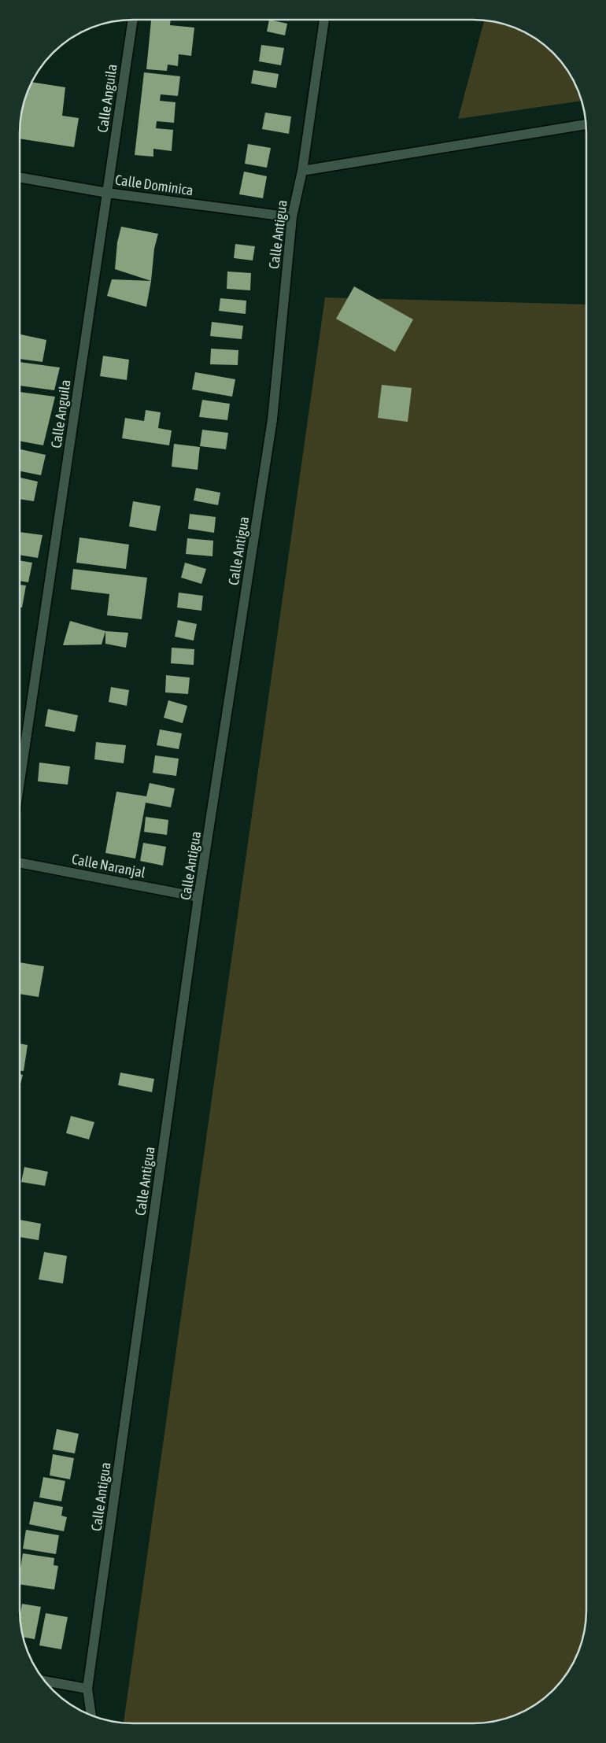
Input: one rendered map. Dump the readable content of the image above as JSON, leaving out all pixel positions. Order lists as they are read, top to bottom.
{
  "streets": {
    "street": [
      "Calle Anguila",
      "Calle Dominica",
      "Calle Antigua",
      "Calle Naranjal"
    ]
  },
  "crossings": [
    ["Calle Anguila", "Calle Dominica"],
    ["Calle Dominica", "Calle Antigua"],
    ["Calle Antigua", "Calle Naranjal"]
  ]
}
